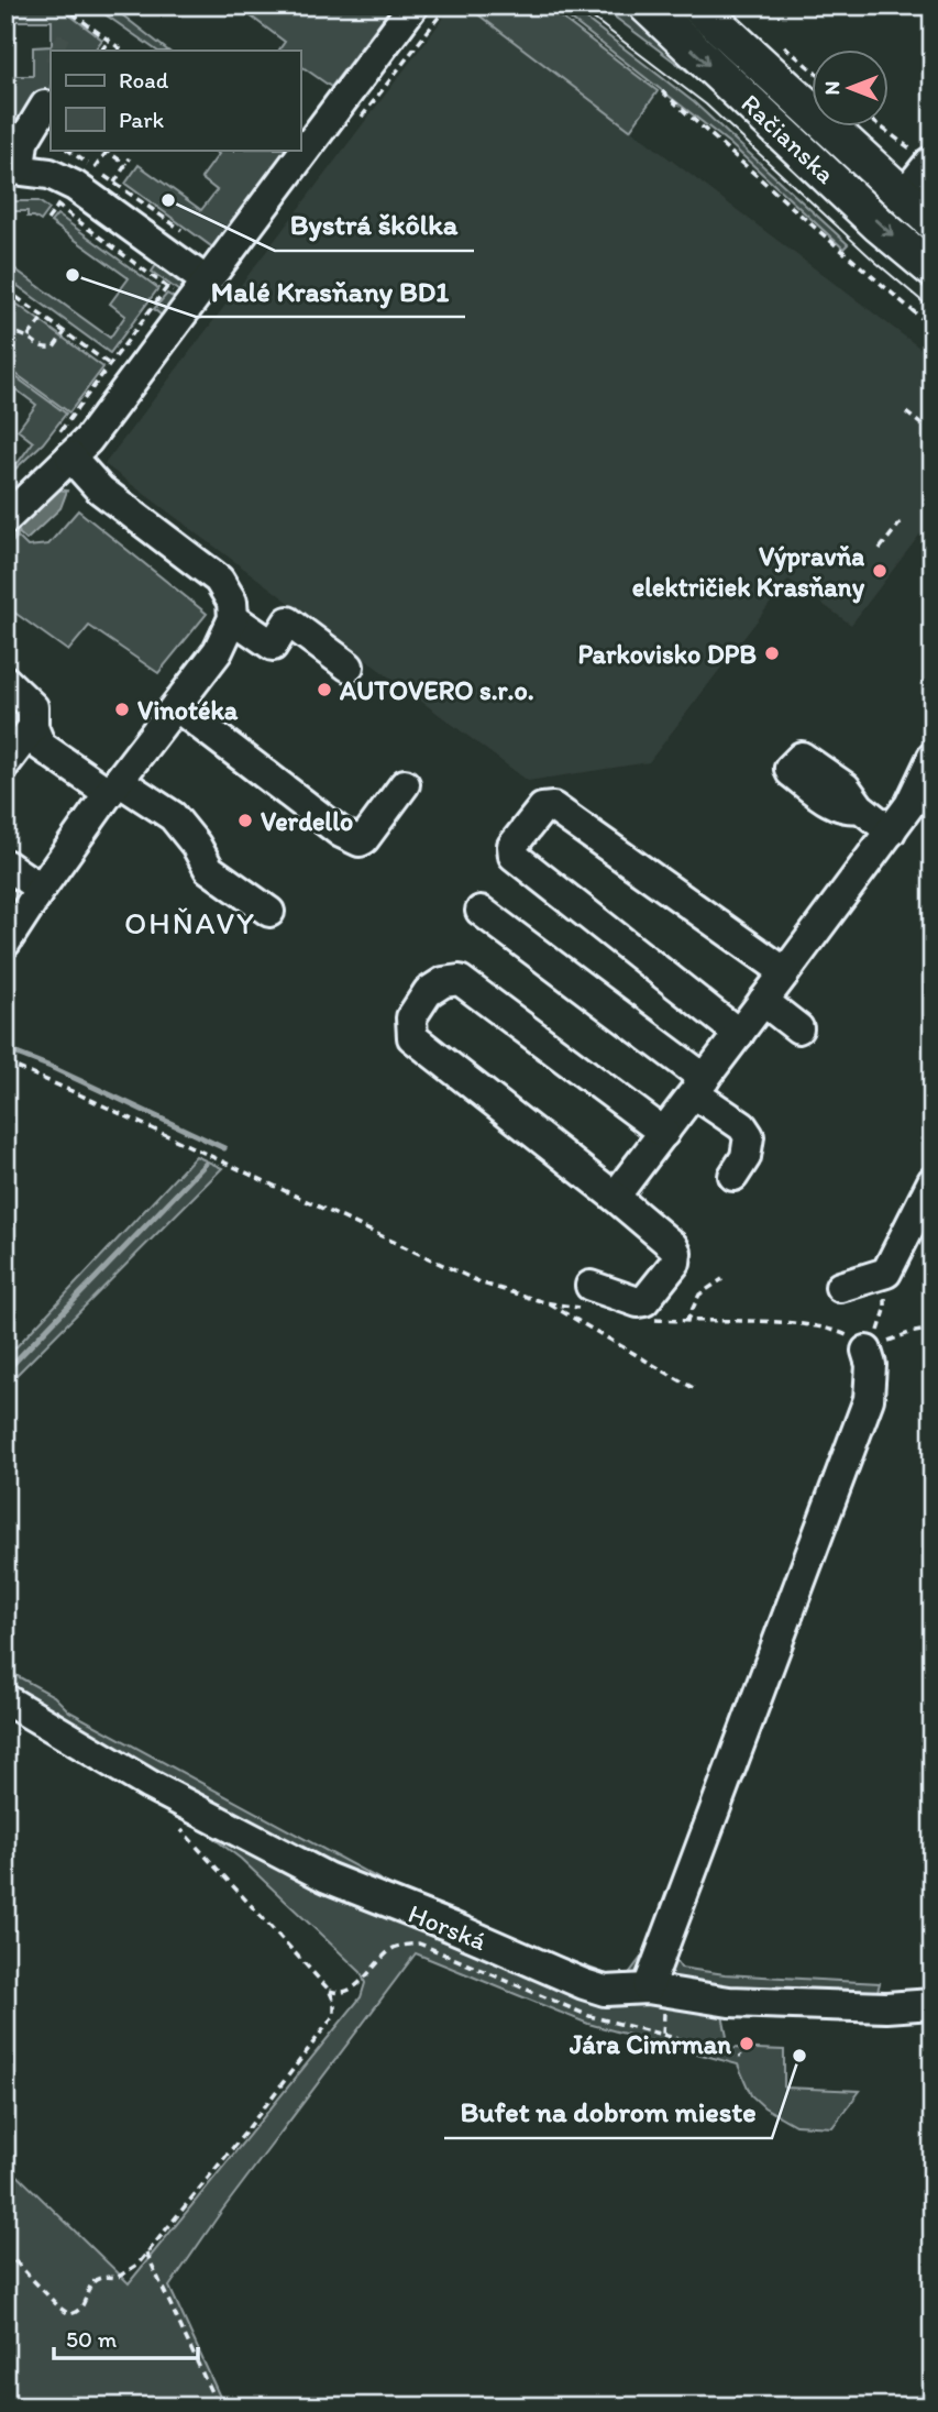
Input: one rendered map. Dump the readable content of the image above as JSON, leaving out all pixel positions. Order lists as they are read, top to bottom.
{
  "streets": {
    "main road": ["Račianska"],
    "street": ["Horská"]
  },
  "districts": ["OHŇAVY"],
  "places": [
    "Bystrá škôlka",
    "Malé Krasňany BD1",
    "Výpravňa električiek Krasňany",
    "Parkovisko DPB",
    "AUTOVERO s.r.o.",
    "Vinotéka",
    "Verdello",
    "Jára Cimrman",
    "Bufet na dobrom mieste"
  ],
  "legend": ["Road", "Park"],
  "scale_bar": "50 m",
  "north": "left"
}
